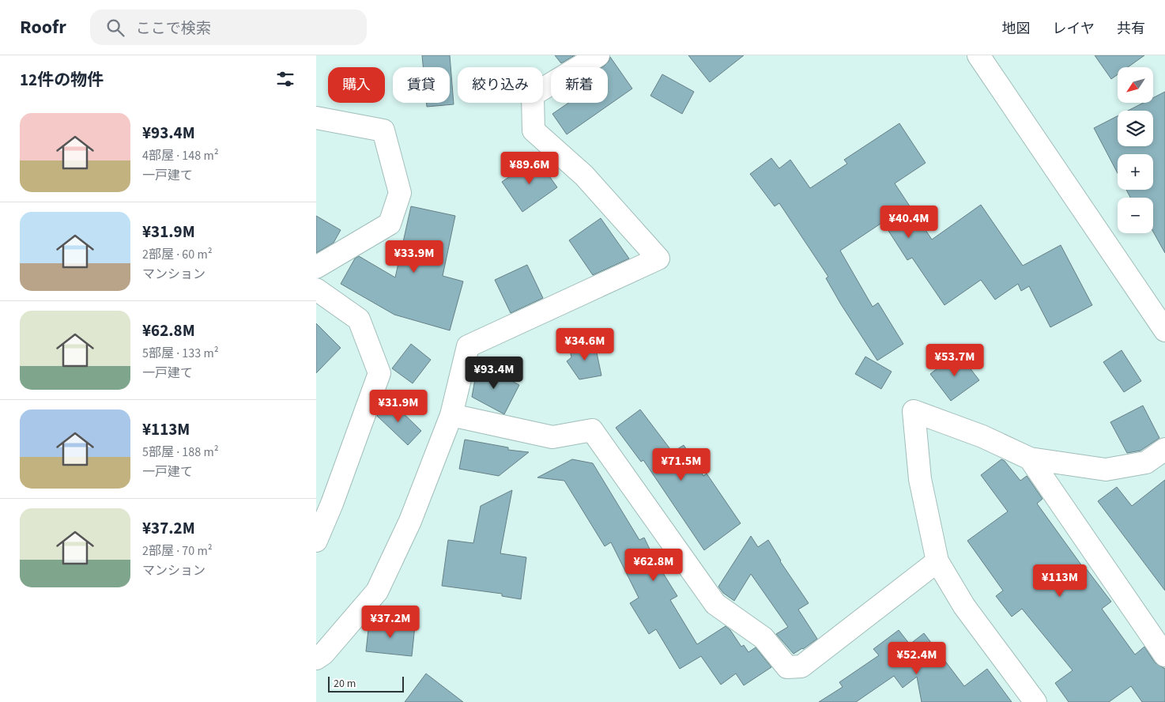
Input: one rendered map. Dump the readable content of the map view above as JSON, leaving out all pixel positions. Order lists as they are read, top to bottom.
{
  "scale_bar": "20 m",
  "north": "bottom left",
  "page": {
    "header": "Roofr",
    "search": "ここで検索",
    "nav": ["地図", "レイヤ", "共有"],
    "heading": "12件の物件",
    "map_buttons": ["+", "−"],
    "chip": [
      "購入",
      "賃貸",
      "絞り込み",
      "新着"
    ],
    "list": [
      {
        "name": "¥93.4M",
        "note": "4部屋 · 148 m² · 一戸建て"
      },
      {
        "name": "¥31.9M",
        "note": "2部屋 · 60 m² · マンション"
      },
      {
        "name": "¥62.8M",
        "note": "5部屋 · 133 m² · 一戸建て"
      },
      {
        "name": "¥113M",
        "note": "5部屋 · 188 m² · 一戸建て"
      },
      {
        "name": "¥37.2M",
        "note": "2部屋 · 70 m² · マンション"
      }
    ],
    "price": [
      "¥89.6M",
      "¥40.4M",
      "¥33.9M",
      "¥34.6M",
      "¥53.7M",
      "¥93.4M",
      "¥31.9M",
      "¥71.5M",
      "¥62.8M",
      "¥113M",
      "¥37.2M",
      "¥52.4M"
    ],
    "scale": "20 m"
  }
}
